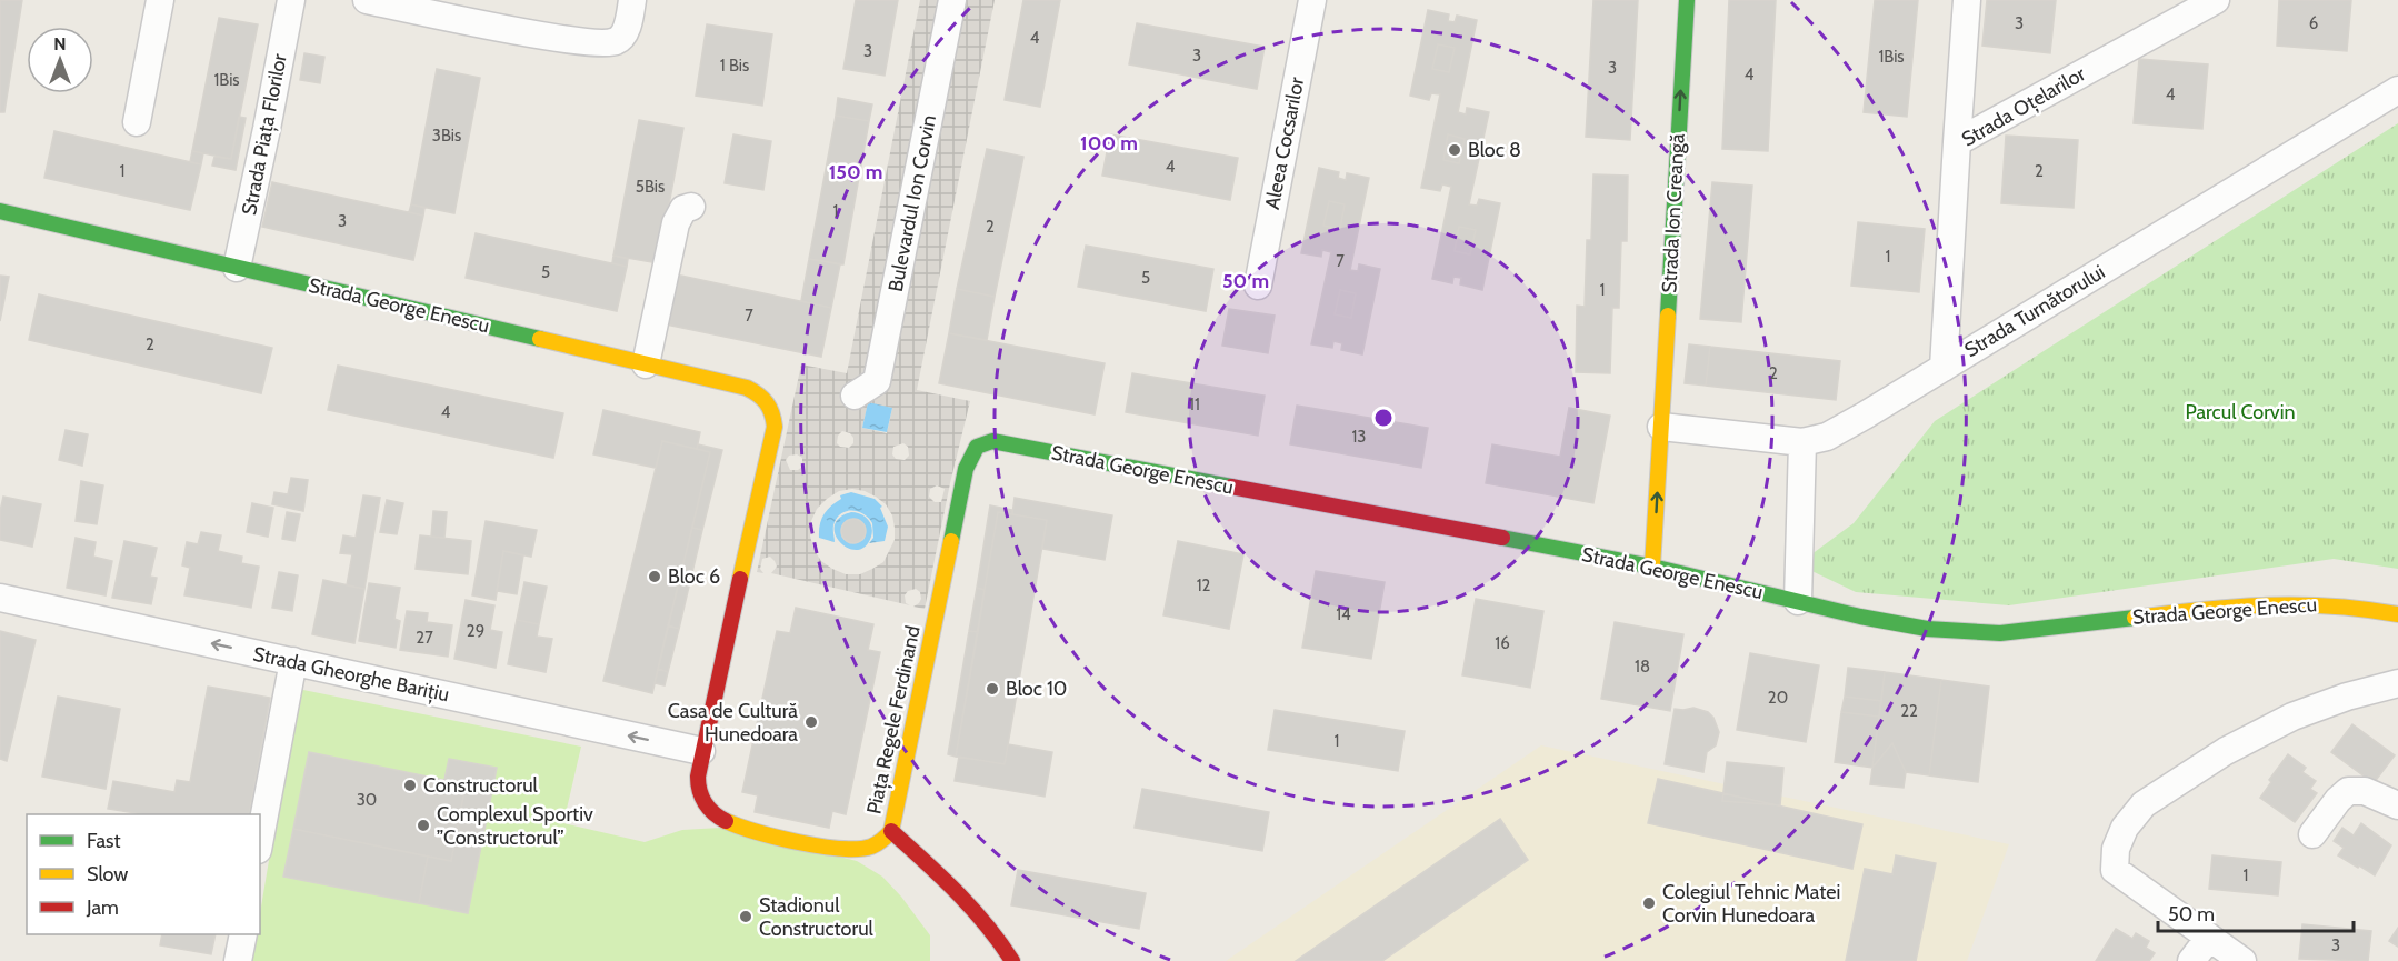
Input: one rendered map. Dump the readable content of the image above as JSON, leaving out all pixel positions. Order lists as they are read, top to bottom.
{
  "streets": {
    "street": [
      "Strada Oțelarilor",
      "Strada Piața Florilor",
      "Aleea Cocsarilor",
      "Bulevardul Ion Corvin",
      "Strada Ion Creangă",
      "Strada George Enescu",
      "Strada Turnătorului",
      "Strada Gheorghe Barițiu",
      "Piața Regele Ferdinand"
    ]
  },
  "crossings": [
    ["Strada Oțelarilor", "Strada Turnătorului"],
    ["Strada Piața Florilor", "Strada George Enescu"],
    ["Strada Ion Creangă", "Strada George Enescu"],
    ["Strada George Enescu", "Piața Regele Ferdinand"],
    ["Strada Gheorghe Barițiu", "Piața Regele Ferdinand"]
  ],
  "one_way": ["Strada Ion Creangă", "Strada Gheorghe Barițiu"],
  "parks": ["Parcul Corvin"],
  "places": [
    "Bloc 8",
    "Bloc 6",
    "Bloc 10",
    "Casa de Cultură Hunedoara",
    "Constructorul",
    "Complexul Sportiv ”Constructorul”",
    "Colegiul Tehnic Matei Corvin Hunedoara",
    "Stadionul Constructorul"
  ],
  "house_numbers": [
    "3",
    "6",
    "4",
    "3",
    "3",
    "1Bis",
    "1 Bis",
    "3",
    "4",
    "1Bis",
    "4",
    "3Bis",
    "4",
    "1",
    "2",
    "5Bis",
    "1",
    "3",
    "2",
    "1",
    "7",
    "5",
    "5",
    "1",
    "7",
    "2",
    "2",
    "11",
    "4",
    "13",
    "12",
    "14",
    "29",
    "27",
    "16",
    "18",
    "20",
    "22",
    "1",
    "30",
    "1",
    "3"
  ],
  "legend": ["Fast", "Slow", "Jam"],
  "scale_bar": "50 m",
  "north": "top",
  "rings": ["100 m", "150 m", "50 m"]
}
